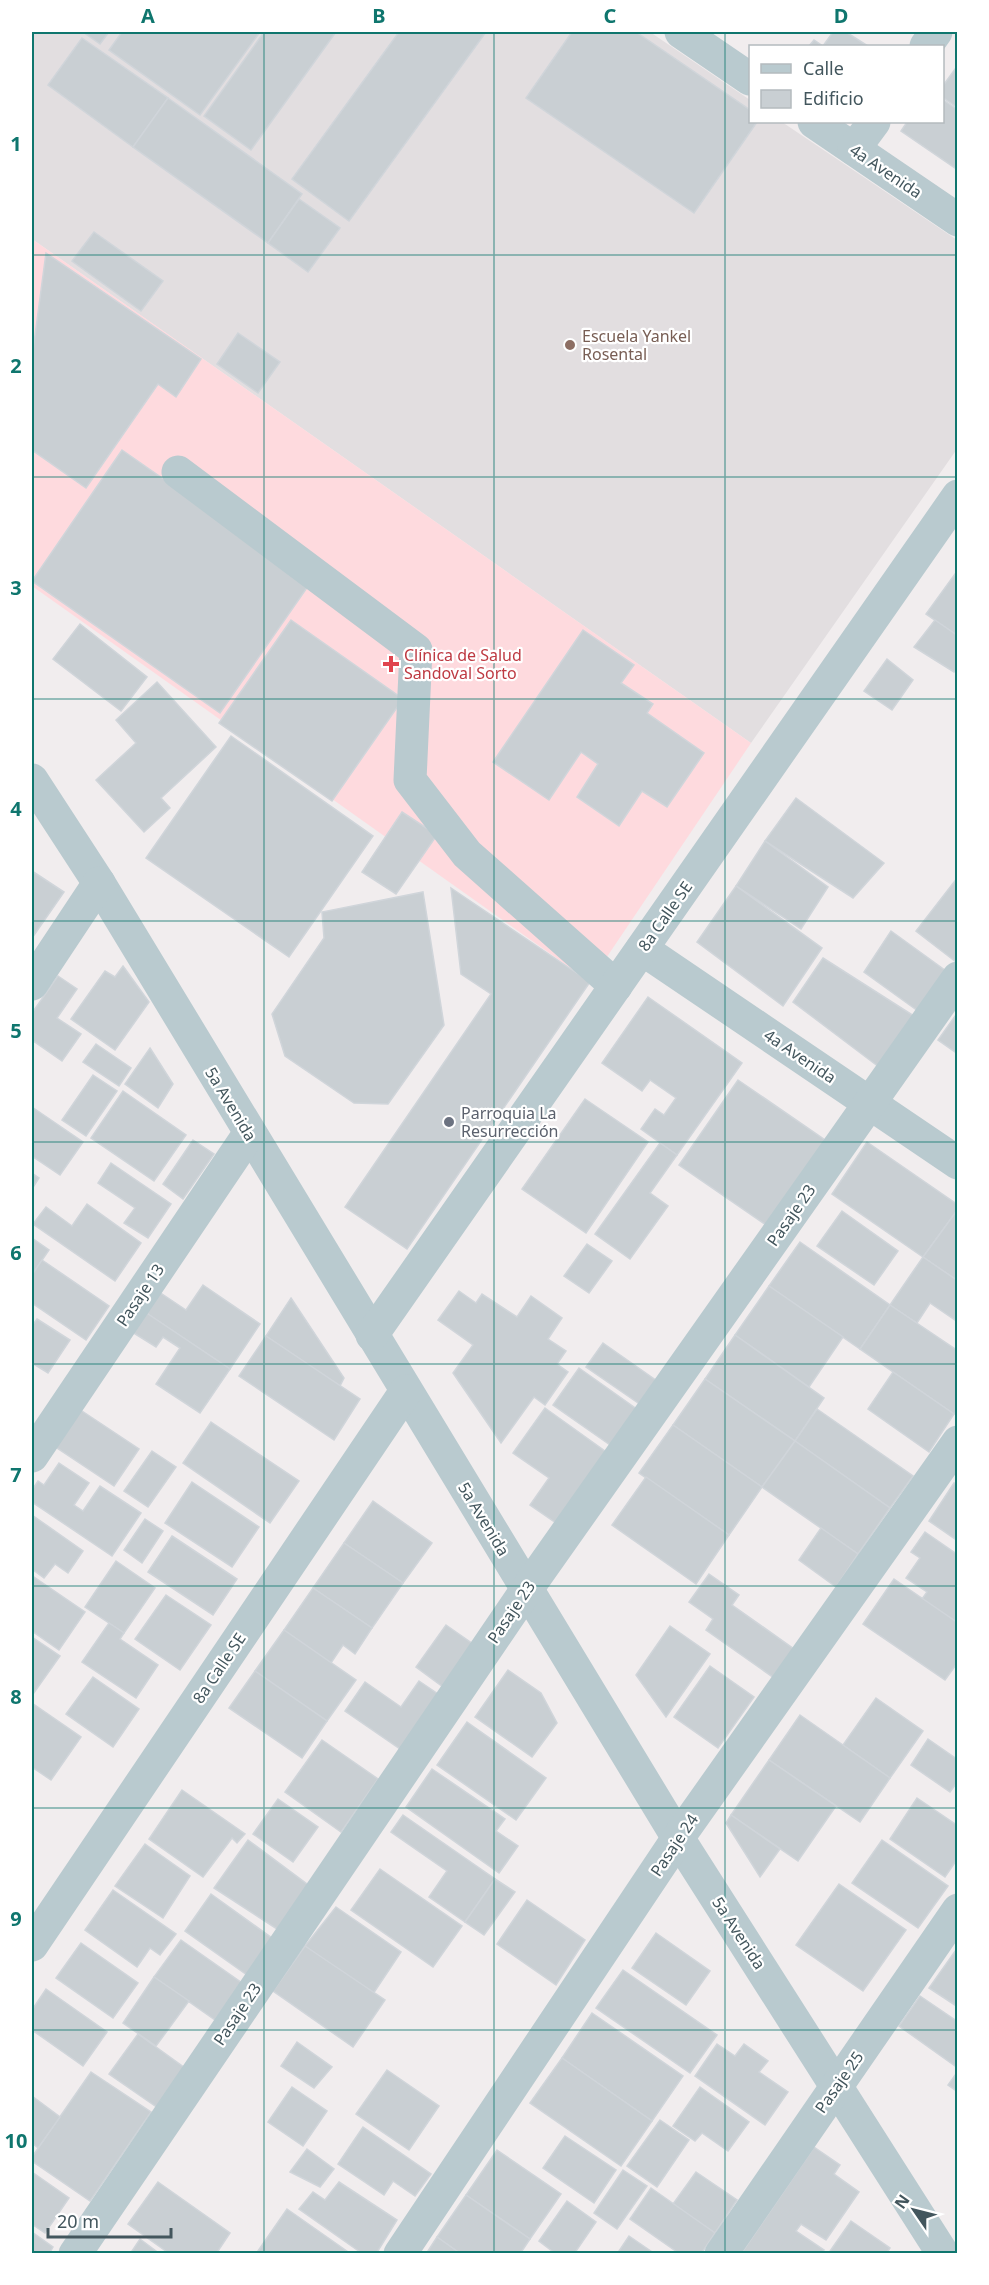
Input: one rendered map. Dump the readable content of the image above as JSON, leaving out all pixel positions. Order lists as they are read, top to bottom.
{
  "streets": {
    "street": [
      "4a Avenida",
      "8a Calle SE",
      "5a Avenida",
      "Pasaje 23",
      "Pasaje 13",
      "Pasaje 24",
      "Pasaje 25"
    ]
  },
  "crossings": [
    ["4a Avenida", "8a Calle SE"],
    ["4a Avenida", "Pasaje 23"],
    ["8a Calle SE", "5a Avenida"],
    ["5a Avenida", "Pasaje 23"],
    ["5a Avenida", "Pasaje 13"],
    ["5a Avenida", "Pasaje 24"],
    ["5a Avenida", "Pasaje 25"]
  ],
  "places": {
    "other": ["Escuela Yankel Rosental", "Parroquia La Resurrección"],
    "health": ["Clínica de Salud Sandoval Sorto"]
  },
  "legend": ["Calle", "Edificio"],
  "scale_bar": "20 m",
  "north": "top left",
  "grid": {
    "columns": [
      "A",
      "B",
      "C",
      "D"
    ],
    "rows": [
      "1",
      "2",
      "3",
      "4",
      "5",
      "6",
      "7",
      "8",
      "9",
      "10"
    ]
  }
}
